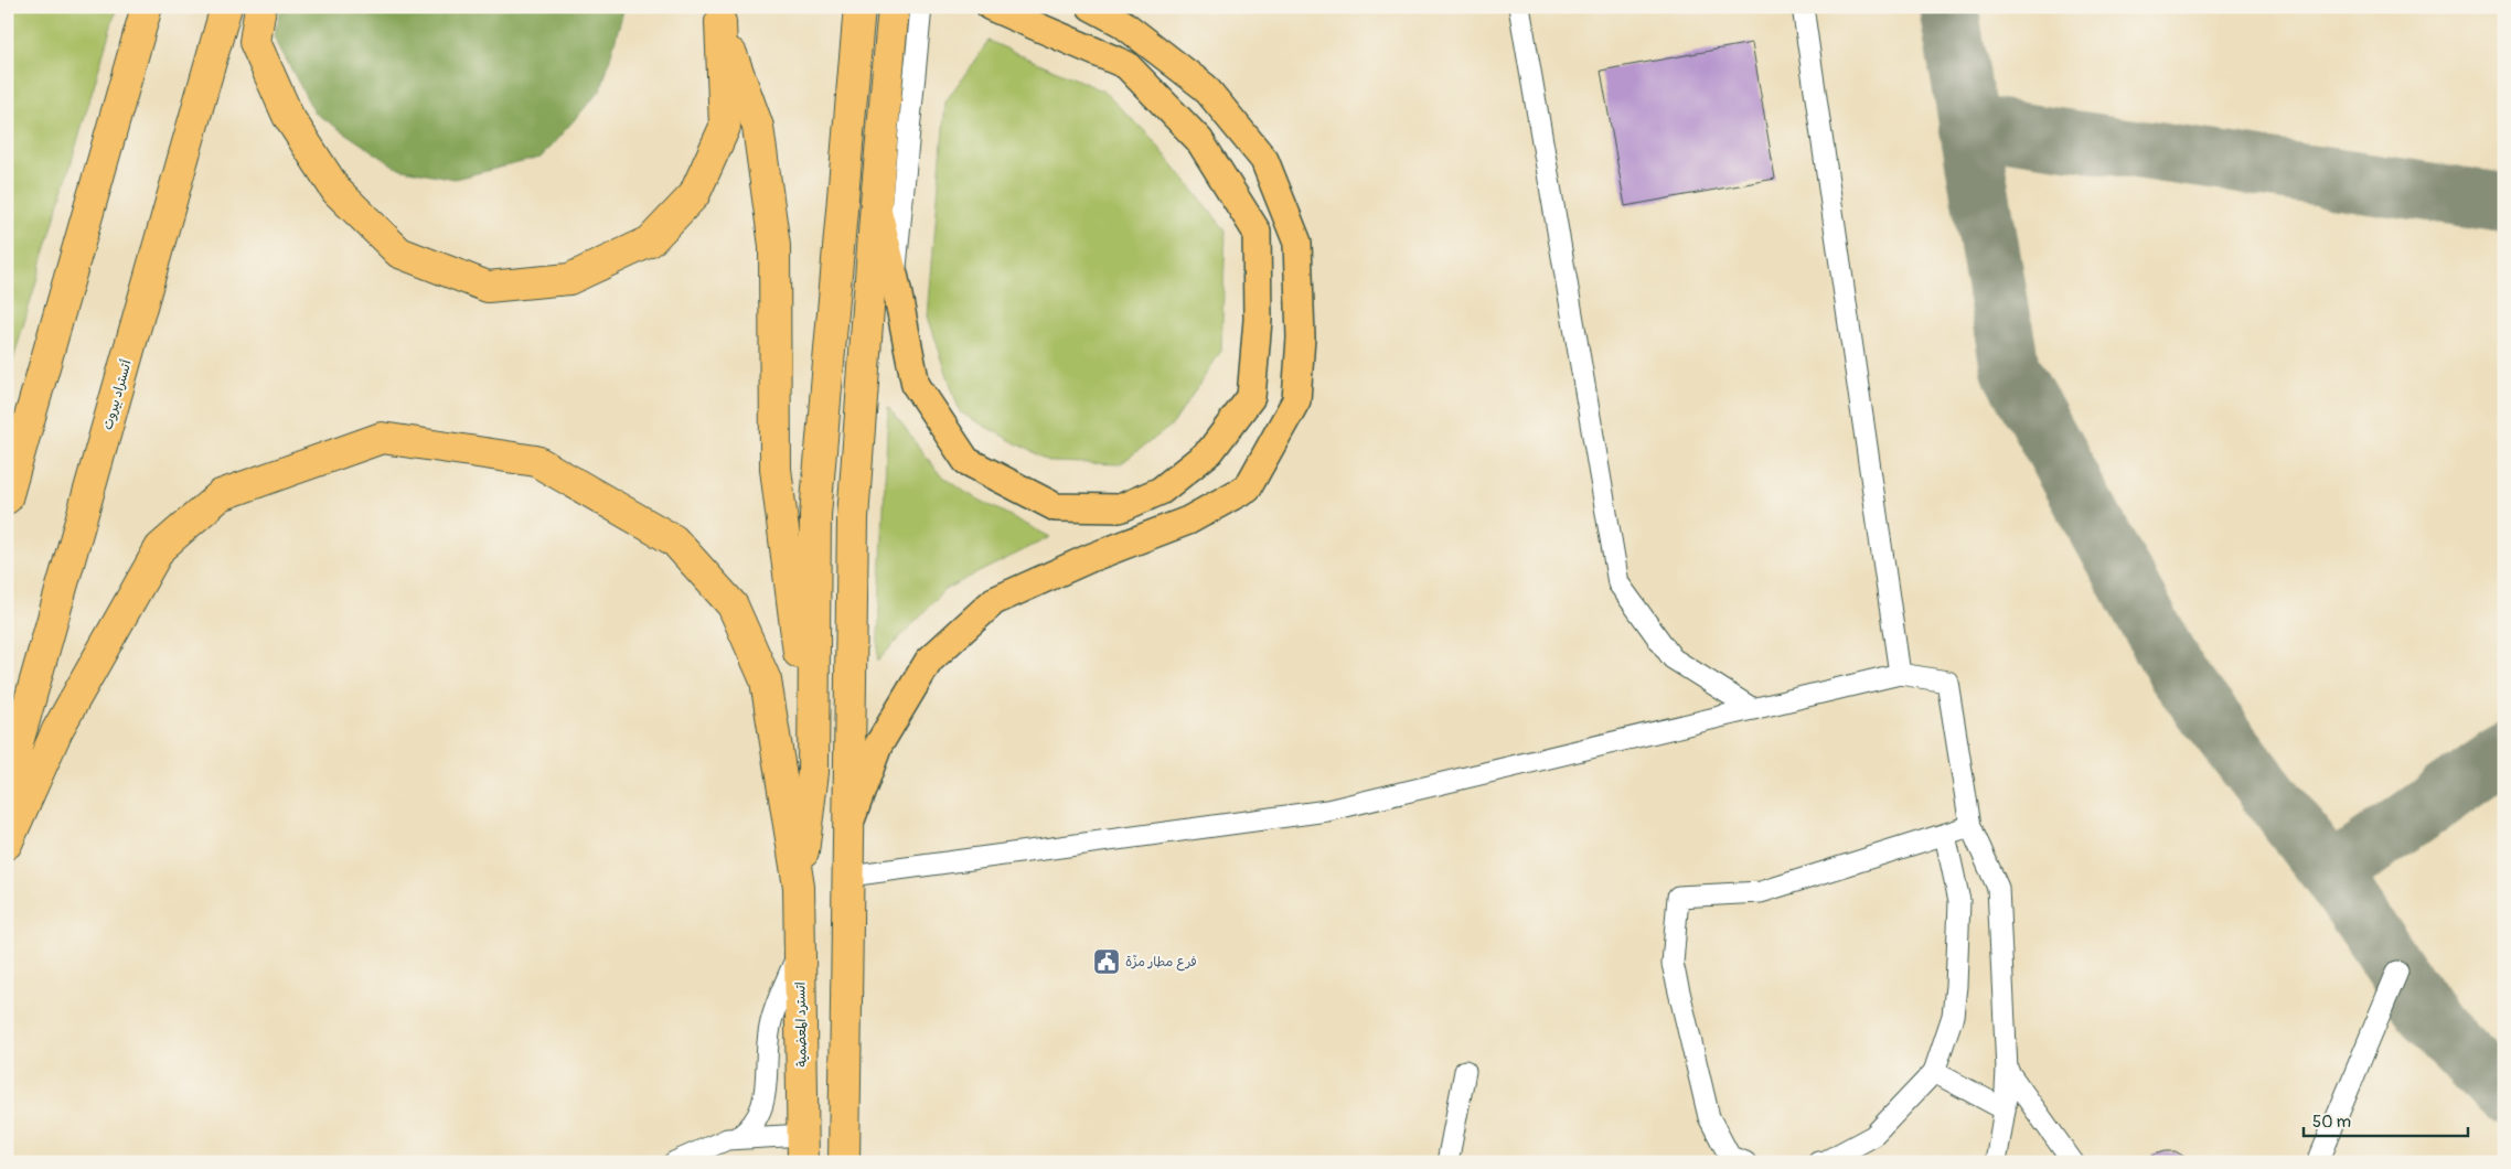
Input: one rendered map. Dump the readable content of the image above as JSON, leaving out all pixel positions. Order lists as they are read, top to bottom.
{
  "streets": {
    "highway": ["أتستراد بيروت", "اتسترد المعضمية"]
  },
  "places": {
    "public building": ["فرع مطار مزّة"]
  },
  "scale_bar": "50 m"
}
